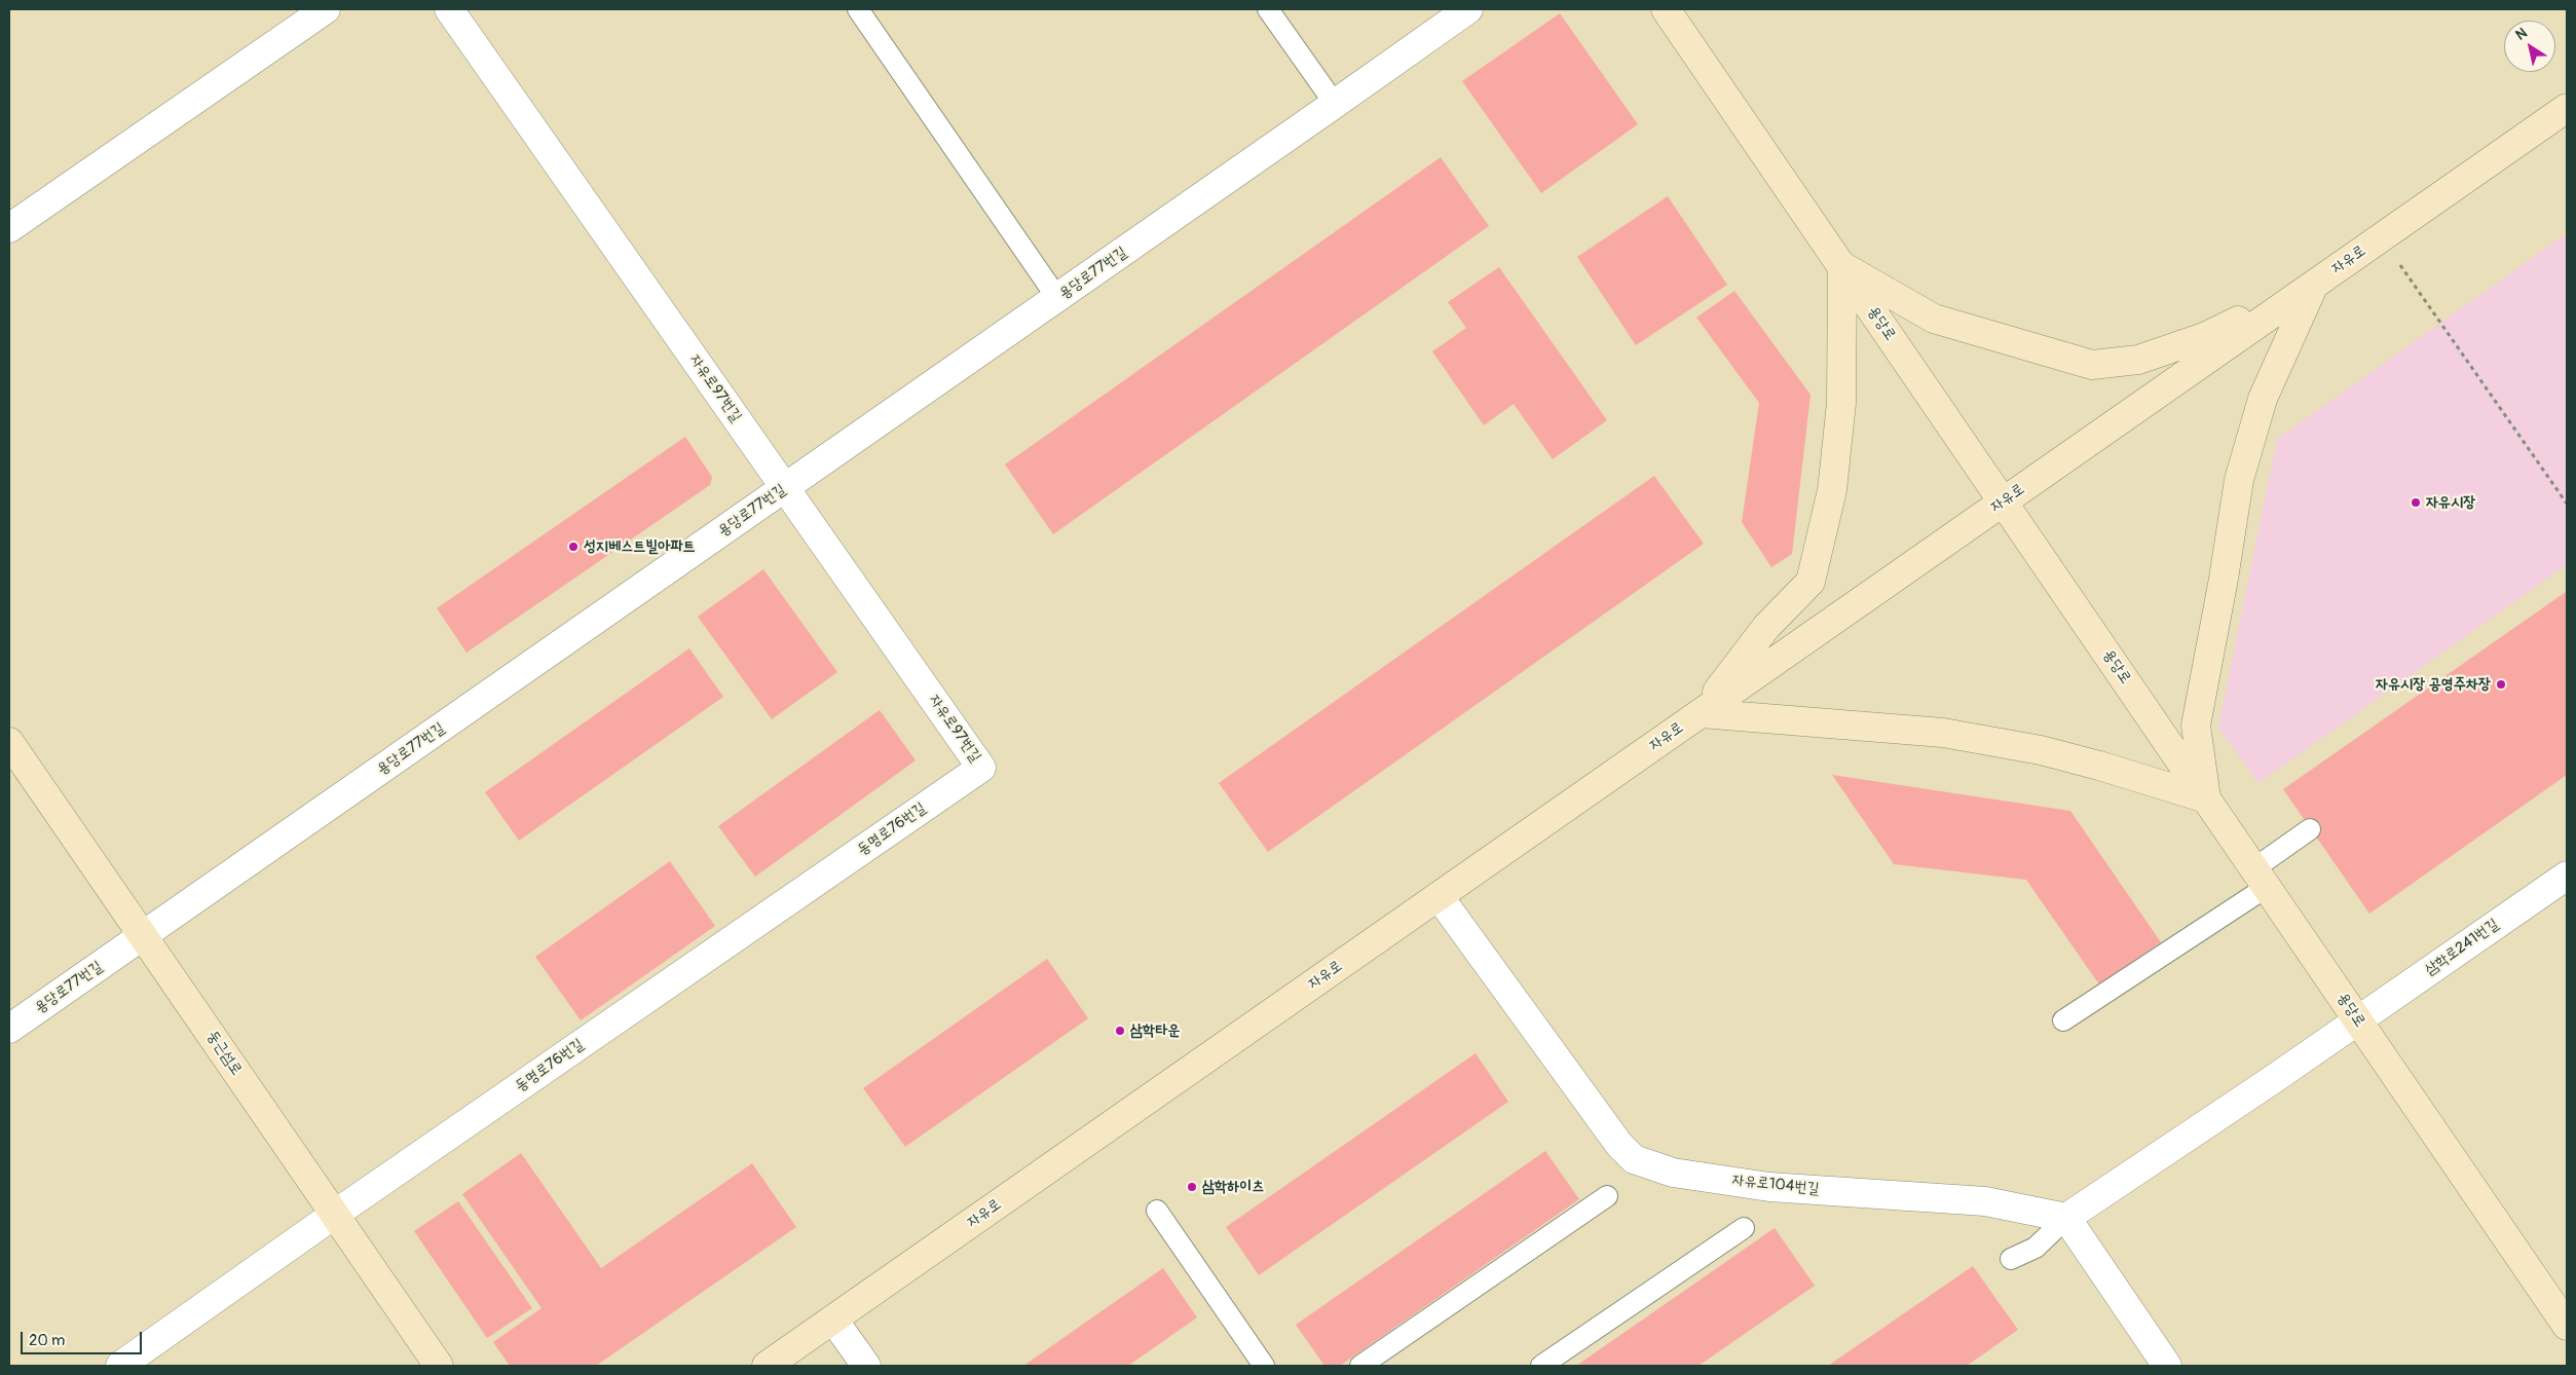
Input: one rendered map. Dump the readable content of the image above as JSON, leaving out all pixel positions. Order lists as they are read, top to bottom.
{
  "streets": {
    "street": [
      "자유로",
      "용당로77번길",
      "용당로",
      "자유로97번길",
      "동명로76번길",
      "삼학로241번길",
      "둥근섬로",
      "자유로104번길"
    ]
  },
  "crossings": [
    ["자유로", "용당로"],
    ["자유로", "자유로104번길"],
    ["용당로77번길", "자유로97번길"],
    ["용당로77번길", "둥근섬로"],
    ["용당로", "삼학로241번길"],
    ["자유로97번길", "동명로76번길"],
    ["동명로76번길", "둥근섬로"],
    ["삼학로241번길", "자유로104번길"]
  ],
  "places": [
    "자유시장",
    "성지베스트빌아파트",
    "자유시장 공영주차장",
    "삼학타운",
    "삼학하이츠"
  ],
  "scale_bar": "20 m",
  "north": "top left"
}
